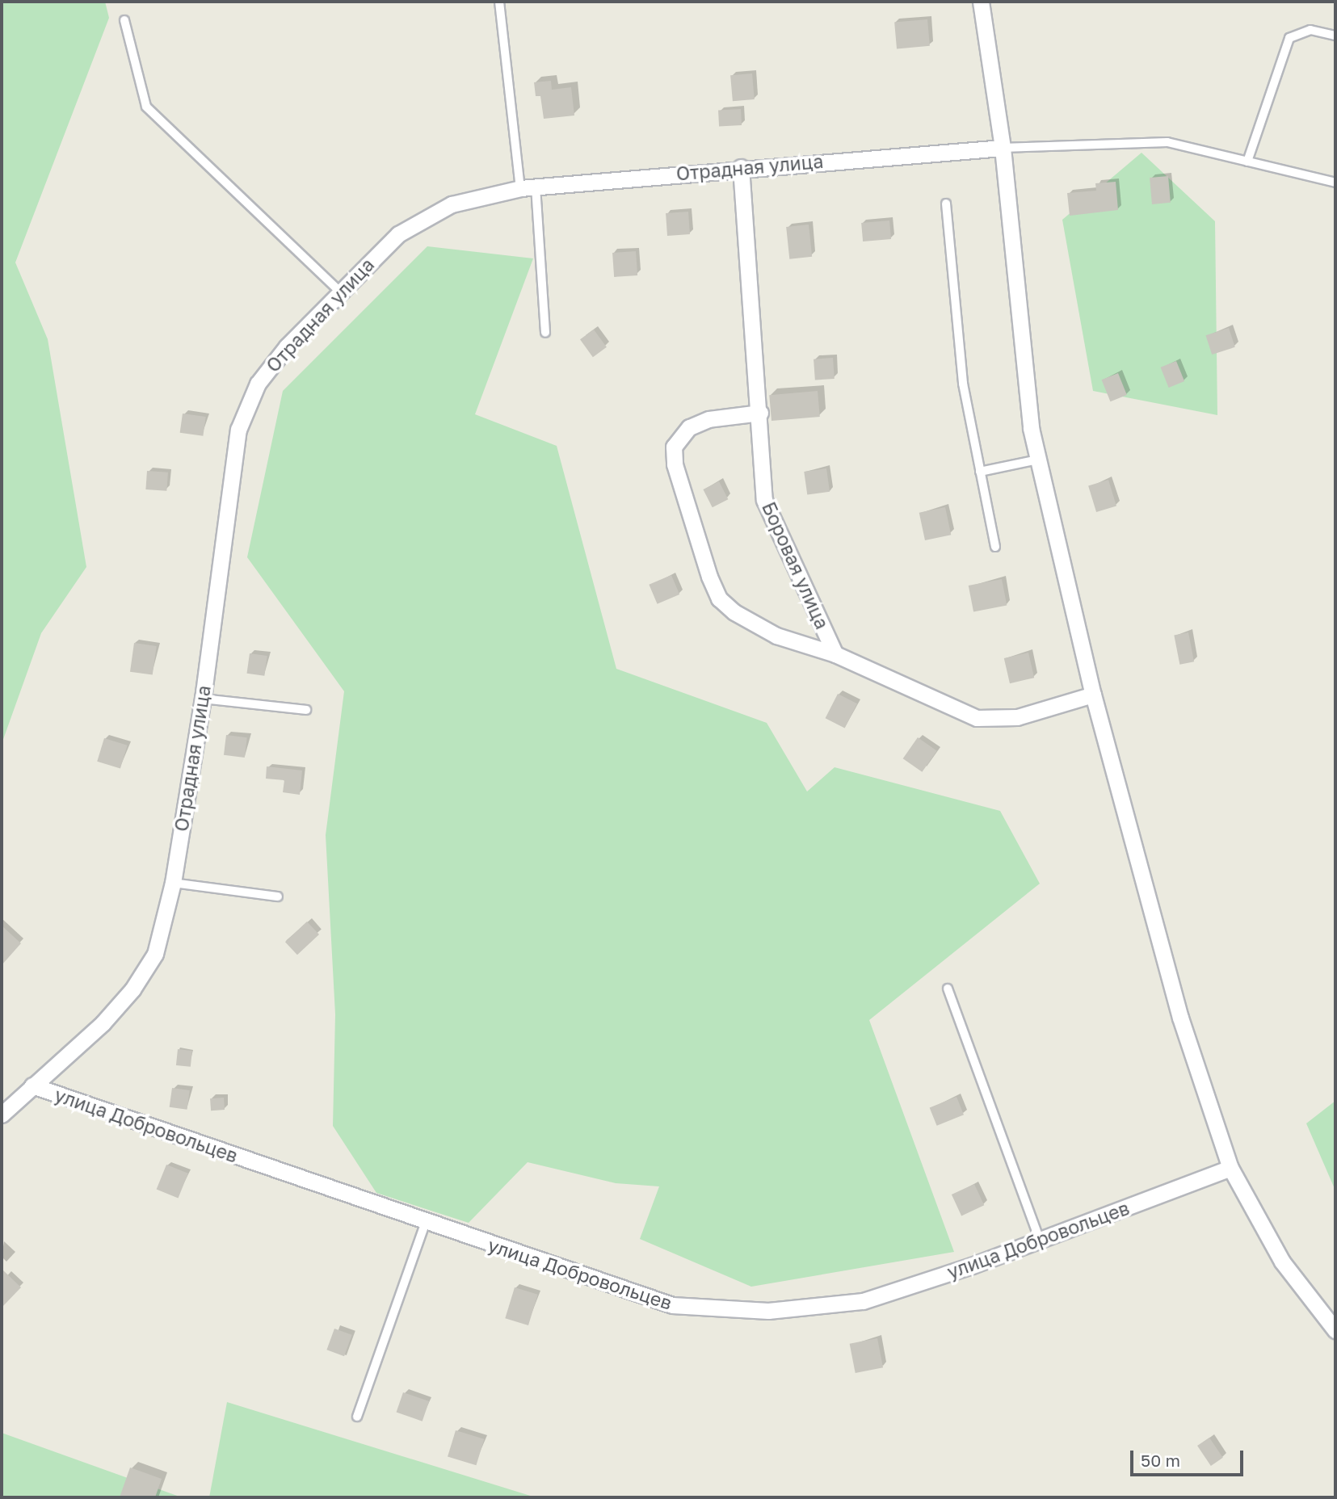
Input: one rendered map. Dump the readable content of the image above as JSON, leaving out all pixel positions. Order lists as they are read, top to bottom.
{
  "streets": {
    "street": ["Отрадная улица", "Боровая улица", "улица Добровольцев"]
  },
  "crossings": [
    ["Отрадная улица", "Боровая улица"],
    ["Отрадная улица", "улица Добровольцев"]
  ],
  "scale_bar": "50 m"
}
